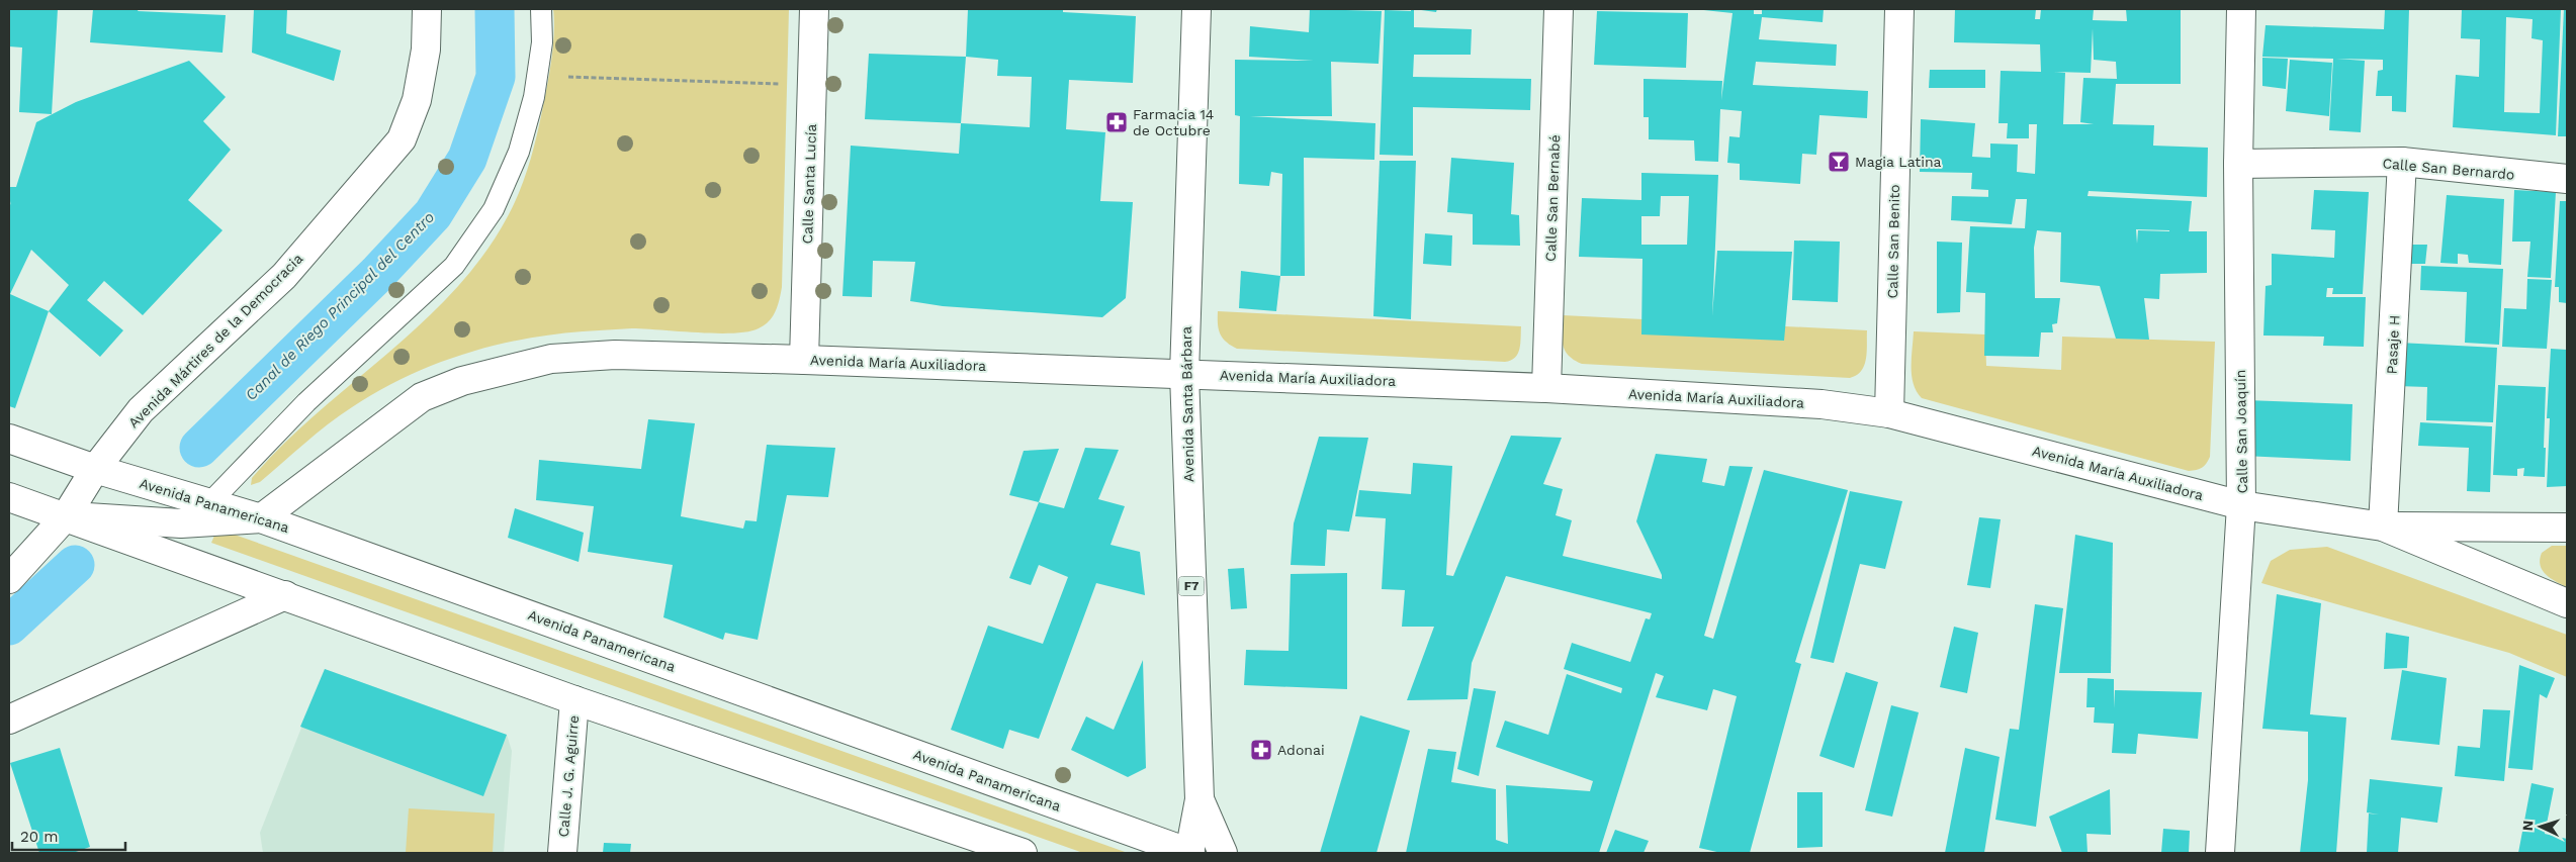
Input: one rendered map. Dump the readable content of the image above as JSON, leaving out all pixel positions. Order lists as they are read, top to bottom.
{
  "streets": {
    "main road": [
      "Calle San Bernardo",
      "Calle Santa Lucía",
      "Calle San Bernabé",
      "Calle San Benito",
      "Avenida Mártires de la Democracia",
      "Pasaje H",
      "Avenida María Auxiliadora",
      "Avenida Santa Bárbara",
      "Calle San Joaquín",
      "Avenida Panamericana",
      "F7",
      "Calle J. G. Aguirre"
    ]
  },
  "crossings": [
    ["Calle San Bernardo", "Pasaje H"],
    ["Calle San Bernardo", "Calle San Joaquín"],
    ["Calle Santa Lucía", "Avenida María Auxiliadora"],
    ["Calle San Bernabé", "Avenida María Auxiliadora"],
    ["Calle San Benito", "Avenida María Auxiliadora"],
    ["Avenida Mártires de la Democracia", "Avenida Panamericana"],
    ["Pasaje H", "Avenida María Auxiliadora"],
    ["Avenida María Auxiliadora", "Avenida Santa Bárbara"],
    ["Avenida María Auxiliadora", "Calle San Joaquín"],
    ["Avenida María Auxiliadora", "Avenida Panamericana"],
    ["Avenida Santa Bárbara", "F7"],
    ["Avenida Panamericana", "F7"]
  ],
  "water": ["Canal de Riego Principal del Centro"],
  "places": {
    "pharmacy": ["Farmacia 14 de Octubre", "Adonai"],
    "bar": ["Magia Latina"]
  },
  "scale_bar": "20 m",
  "north": "left"
}
